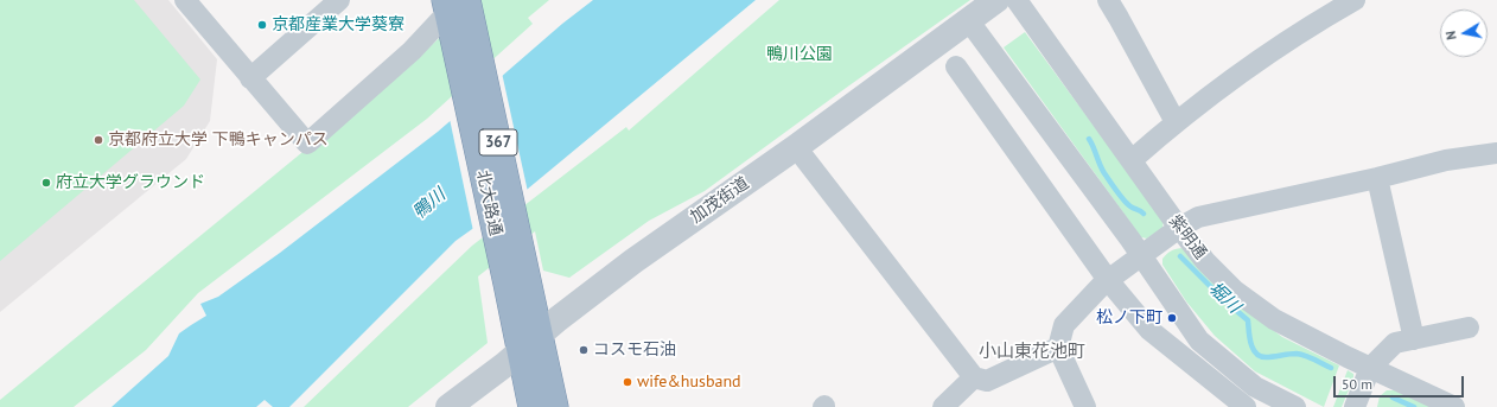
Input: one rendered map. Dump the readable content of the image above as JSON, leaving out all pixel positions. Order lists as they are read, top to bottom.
{
  "streets": {
    "highway": ["367", "北大路通"],
    "street": ["加茂街道", "紫明通"]
  },
  "crossings": [
    ["加茂街道", "北大路通"]
  ],
  "districts": ["小山東花池町"],
  "water": ["鴨川", "堀川"],
  "parks": ["鴨川公園"],
  "places": [
    "京都産業大学葵寮",
    "京都府立大学 下鴨キャンパス",
    "府立大学グラウンド",
    "松ノ下町",
    "コスモ石油",
    "wife&husband"
  ],
  "scale_bar": "50 m",
  "north": "left"
}
